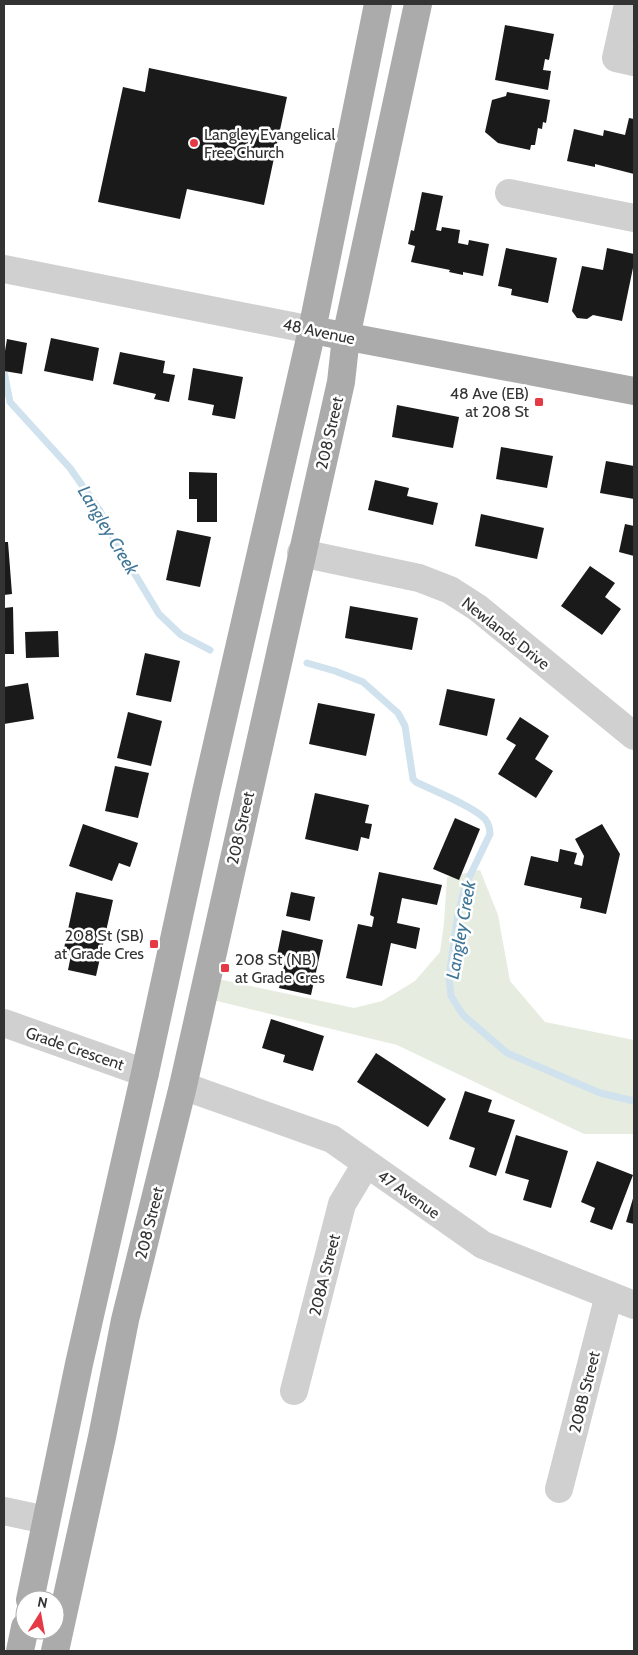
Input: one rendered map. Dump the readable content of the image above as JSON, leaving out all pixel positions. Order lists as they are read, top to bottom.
{
  "streets": {
    "main road": ["48 Avenue", "208 Street"],
    "street": [
      "Newlands Drive",
      "Grade Crescent",
      "47 Avenue",
      "208A Street",
      "208B Street"
    ]
  },
  "crossings": [
    ["48 Avenue", "208 Street"],
    ["208 Street", "Newlands Drive"],
    ["208 Street", "47 Avenue"],
    ["47 Avenue", "208A Street"],
    ["47 Avenue", "208B Street"]
  ],
  "water": ["Langley Creek"],
  "places": {
    "other": ["Langley Evangelical Free Church"],
    "transit": ["48 Ave (EB) at 208 St", "208 St (SB) at Grade Cres", "208 St (NB) at Grade Cres"]
  },
  "north": "top"
}
